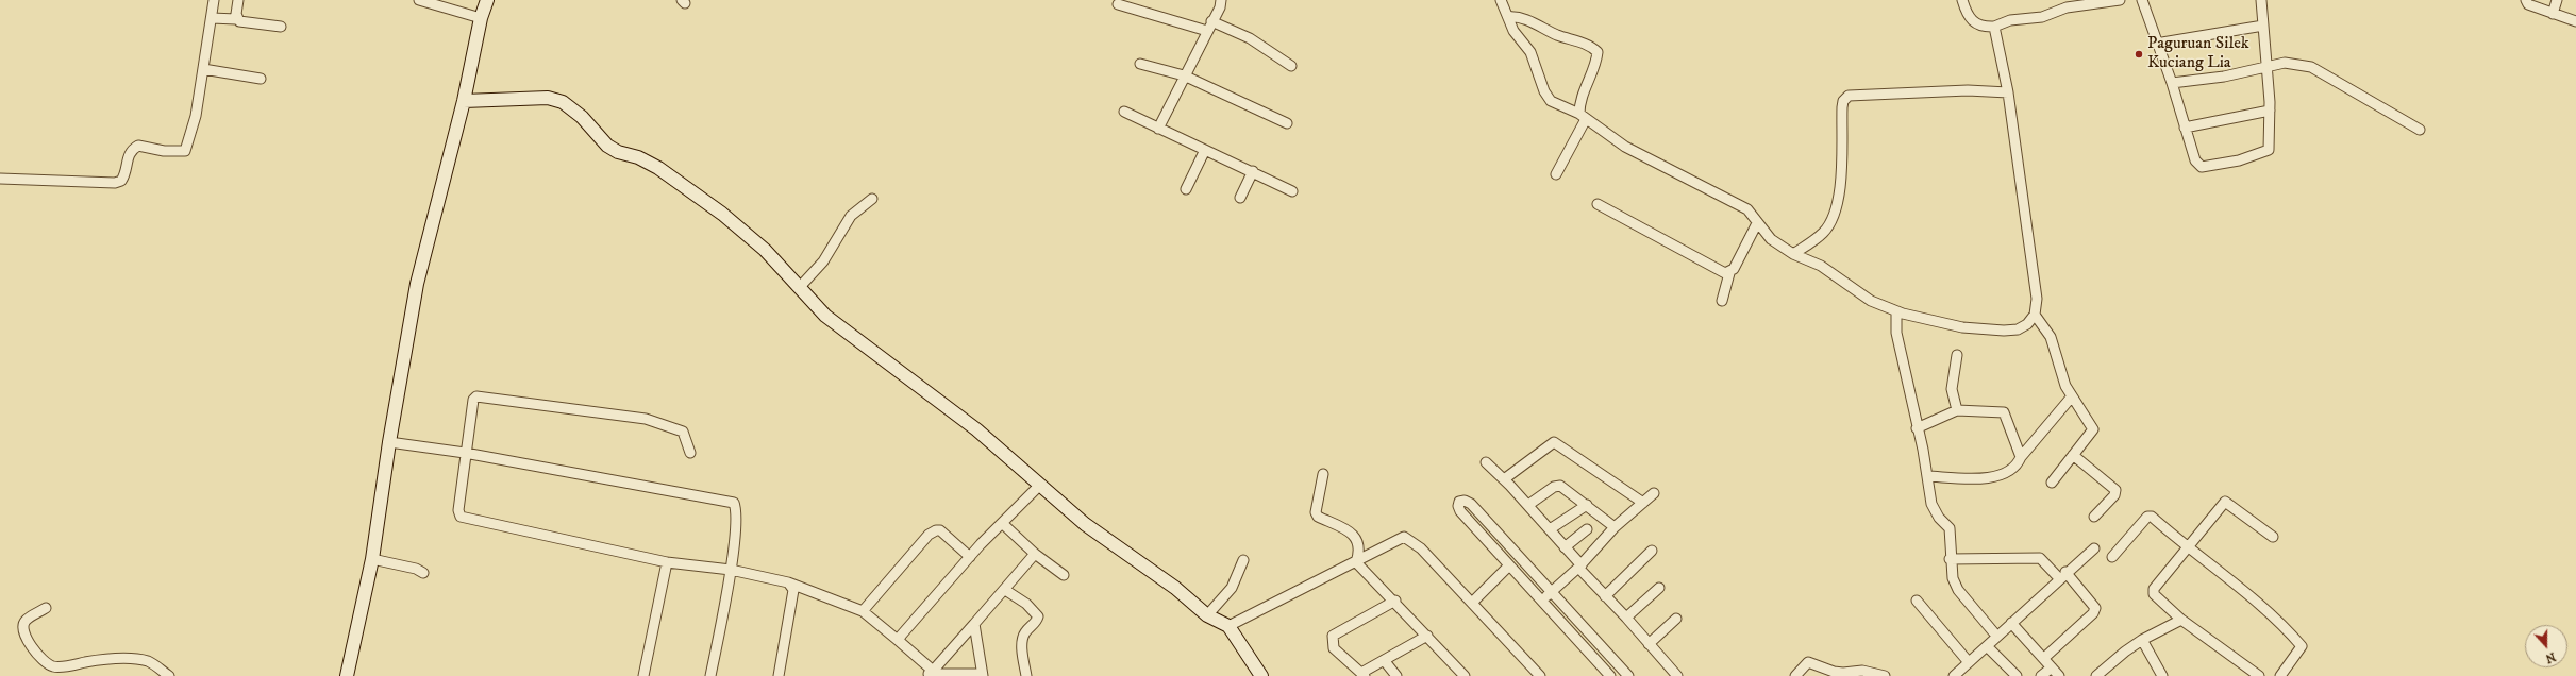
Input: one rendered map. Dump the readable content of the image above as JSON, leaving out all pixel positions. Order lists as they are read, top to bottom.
{
  "places": ["Paguruan Silek Kuciang Lia"],
  "north": "bottom"
}
